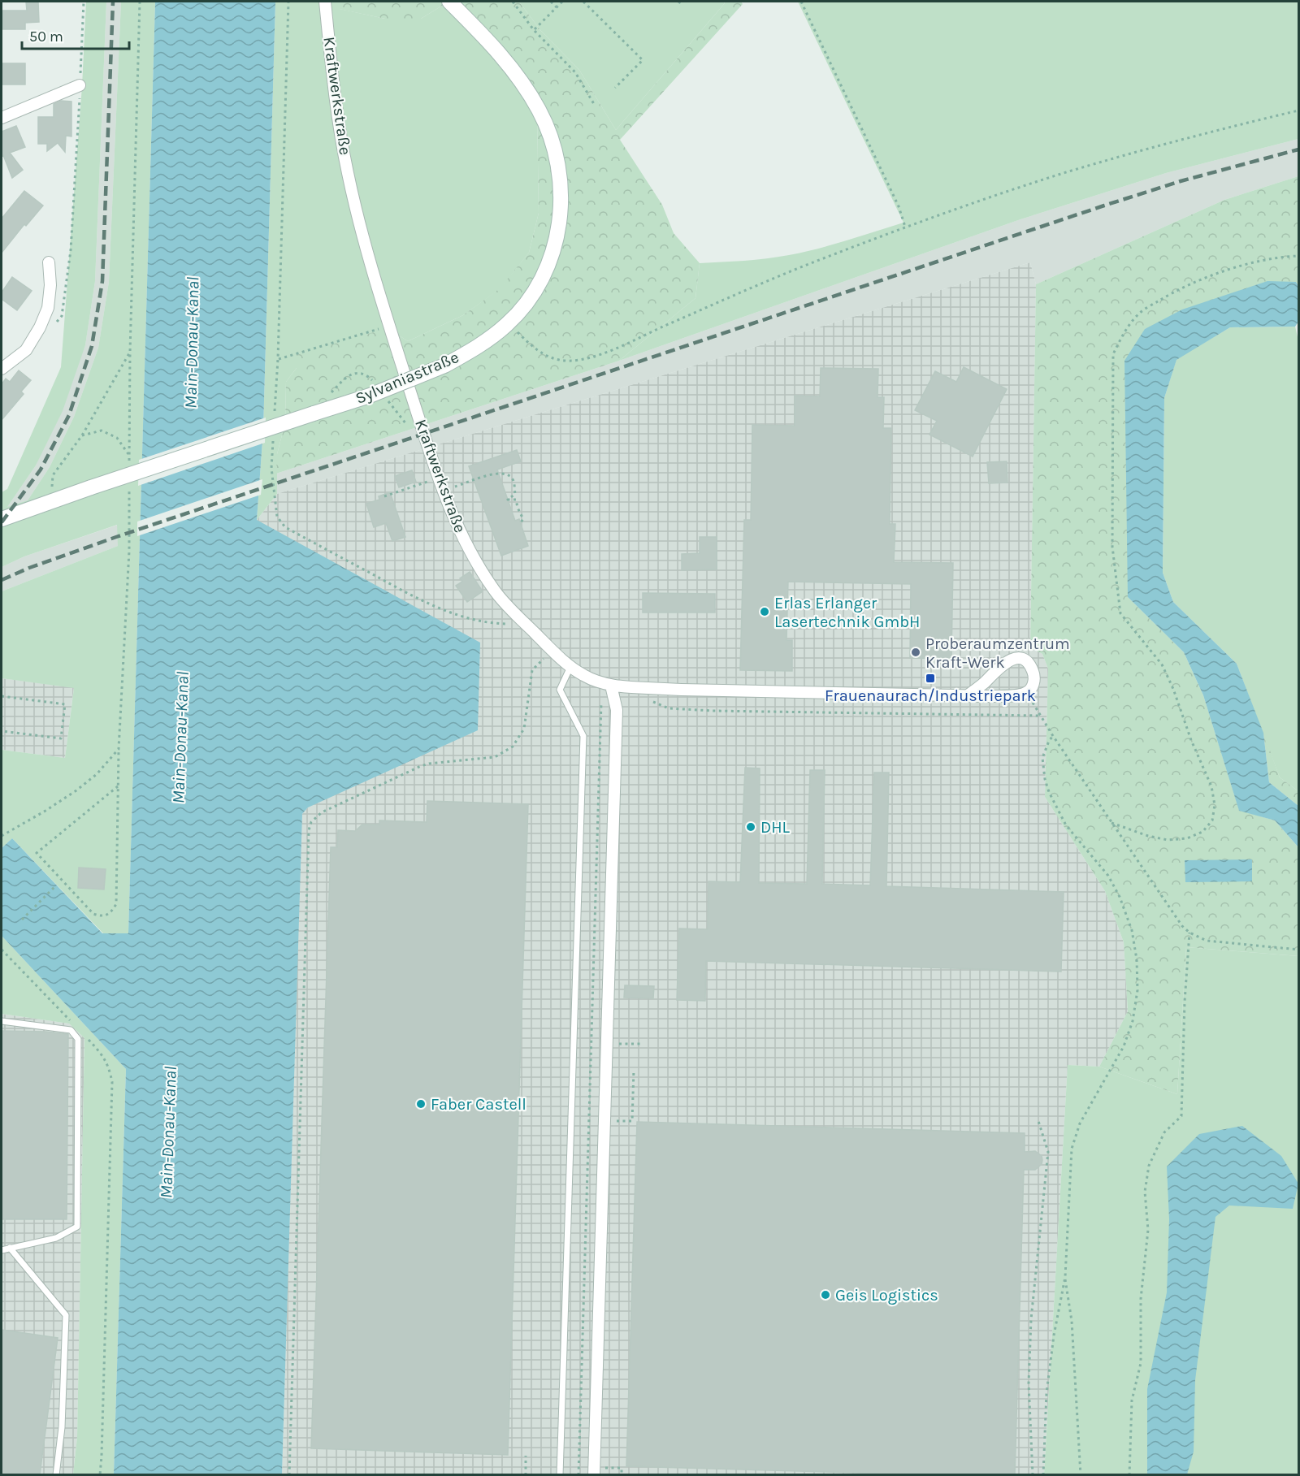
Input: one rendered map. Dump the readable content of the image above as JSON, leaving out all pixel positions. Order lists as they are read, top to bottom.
{
  "streets": {
    "street": ["Kraftwerkstraße", "Sylvaniastraße"]
  },
  "water": ["Main-Donau-Kanal"],
  "places": {
    "other": [
      "Erlas Erlanger Lasertechnik GmbH",
      "Proberaumzentrum Kraft-Werk",
      "DHL",
      "Faber Castell",
      "Geis Logistics"
    ],
    "transit": ["Frauenaurach/Industriepark"]
  },
  "scale_bar": "50 m"
}
